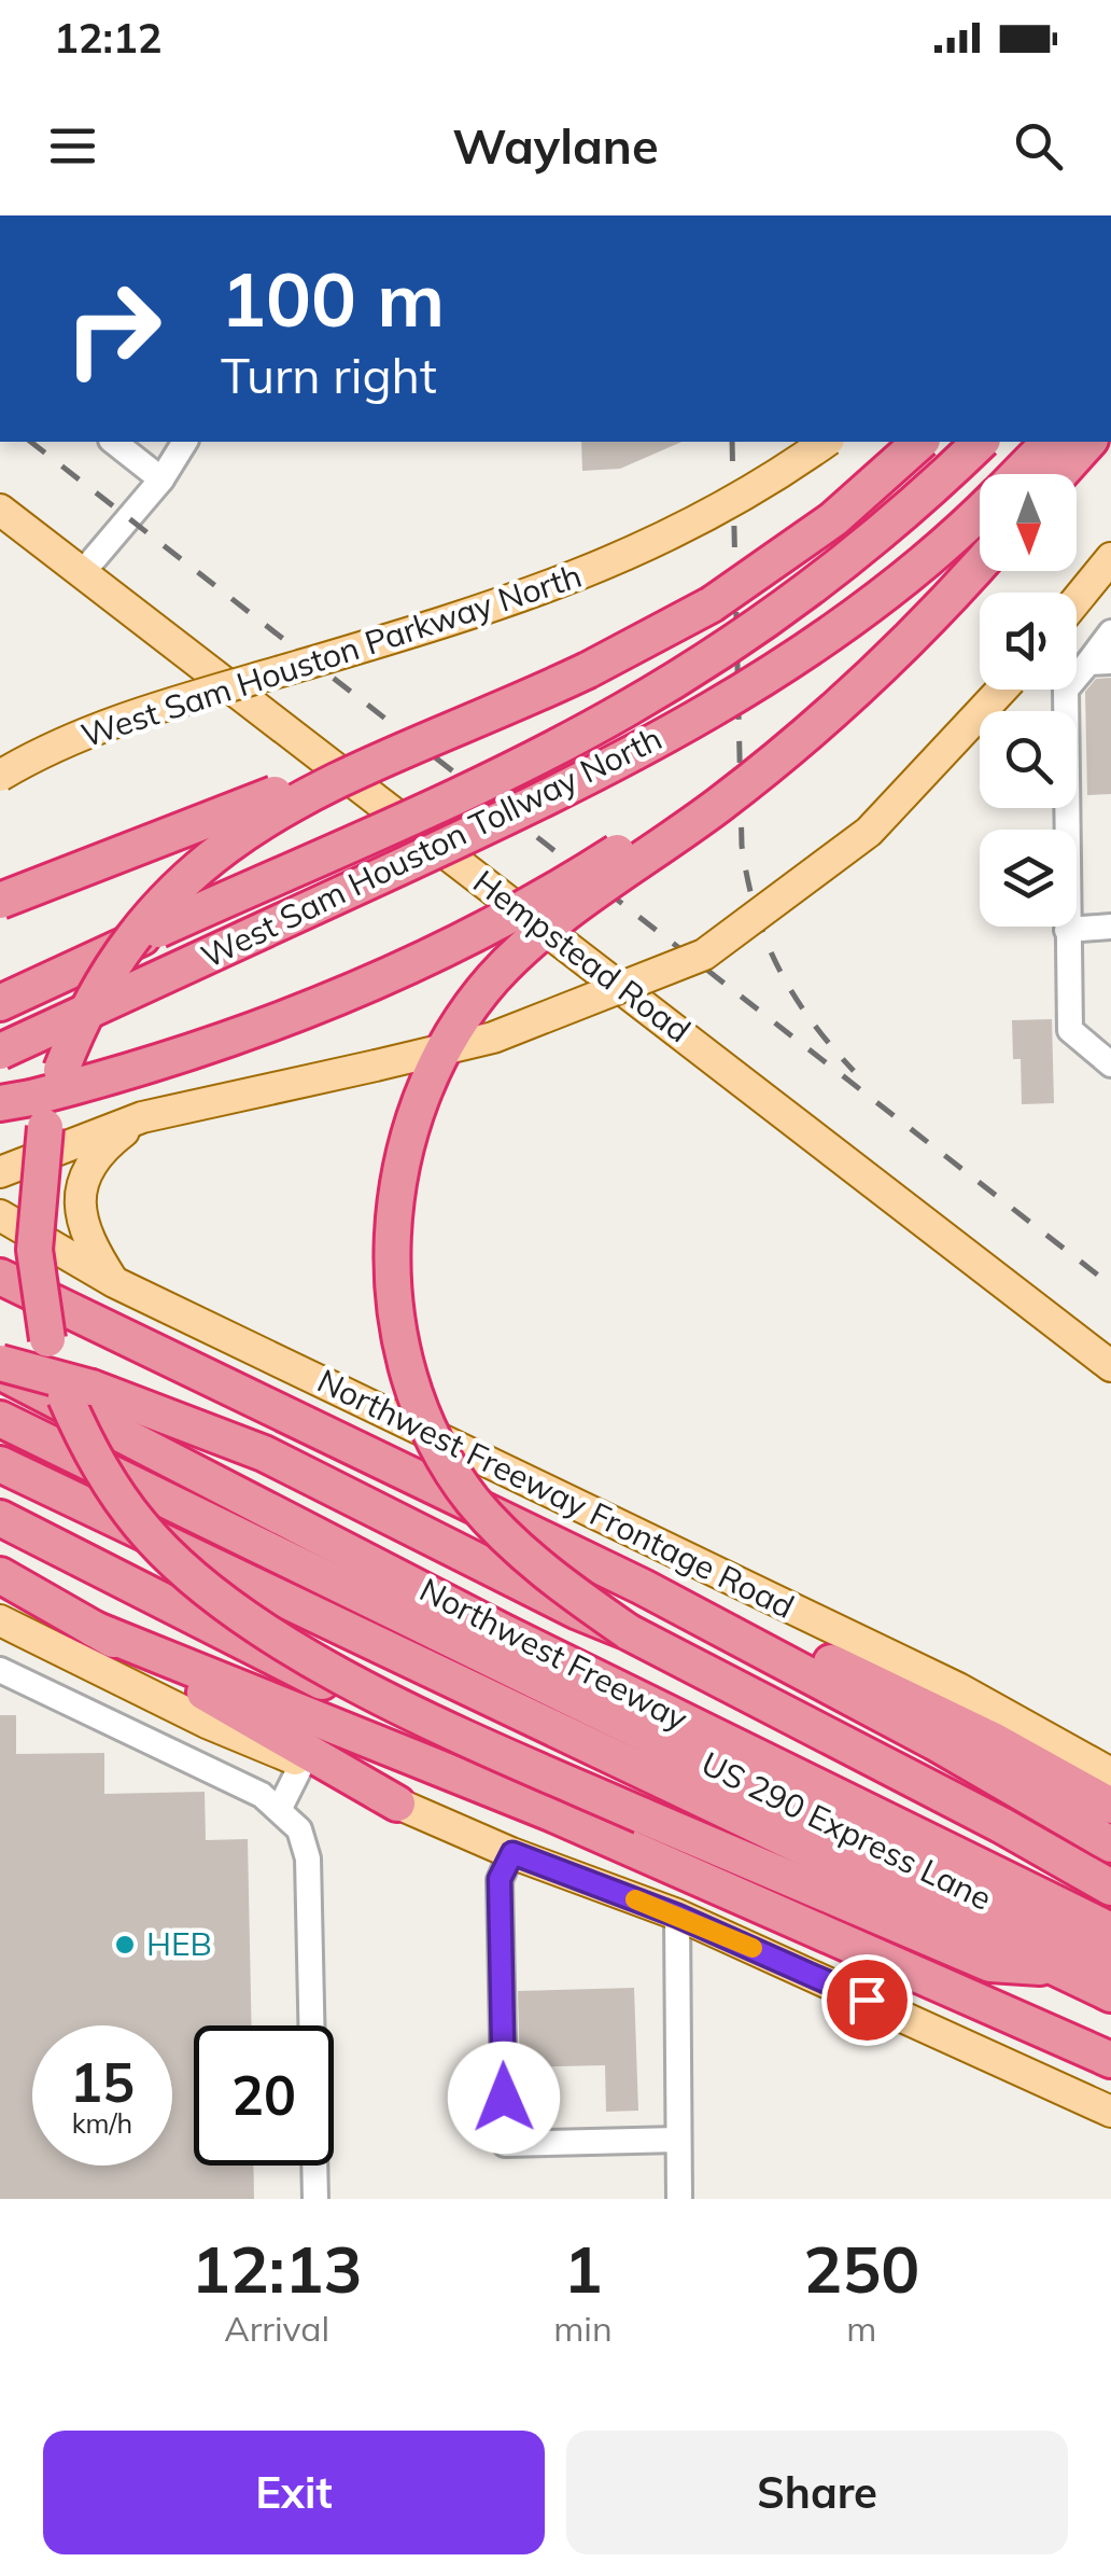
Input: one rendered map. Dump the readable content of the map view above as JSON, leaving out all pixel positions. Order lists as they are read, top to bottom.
{
  "streets": {
    "highway": ["West Sam Houston Tollway North", "Northwest Freeway", "US 290 Express Lane"],
    "main road": ["West Sam Houston Parkway North", "Hempstead Road", "Northwest Freeway Frontage Road"]
  },
  "places": ["HEB"],
  "north": "bottom",
  "page": {
    "status": "12:12",
    "header": "Waylane",
    "turn": ["100 m", "Turn right"],
    "speed": "15 km/h",
    "limit": "20",
    "eta": [
      "12:13",
      "Arrival",
      "1",
      "min",
      "250",
      "m"
    ],
    "buttons": ["Exit", "Share"]
  }
}
